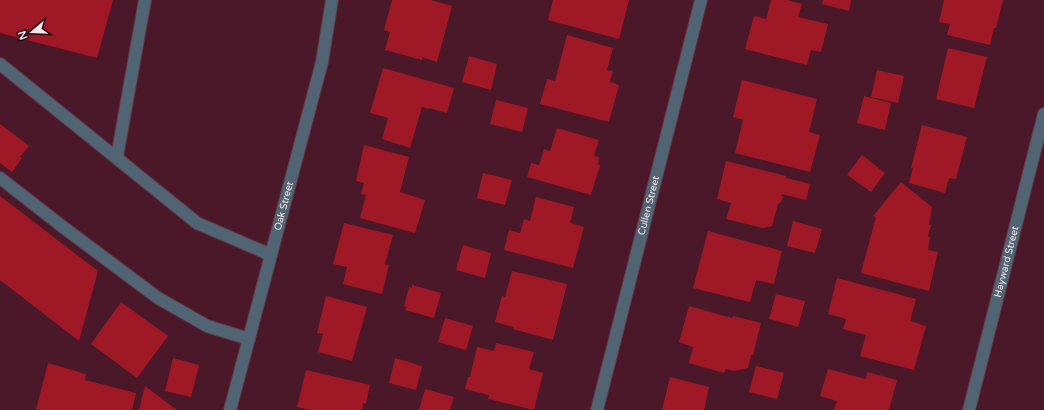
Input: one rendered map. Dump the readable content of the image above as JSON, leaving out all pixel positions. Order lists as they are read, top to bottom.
{
  "streets": {
    "street": ["Cullen Street", "Oak Street", "Hayward Street"]
  },
  "north": "left"
}
